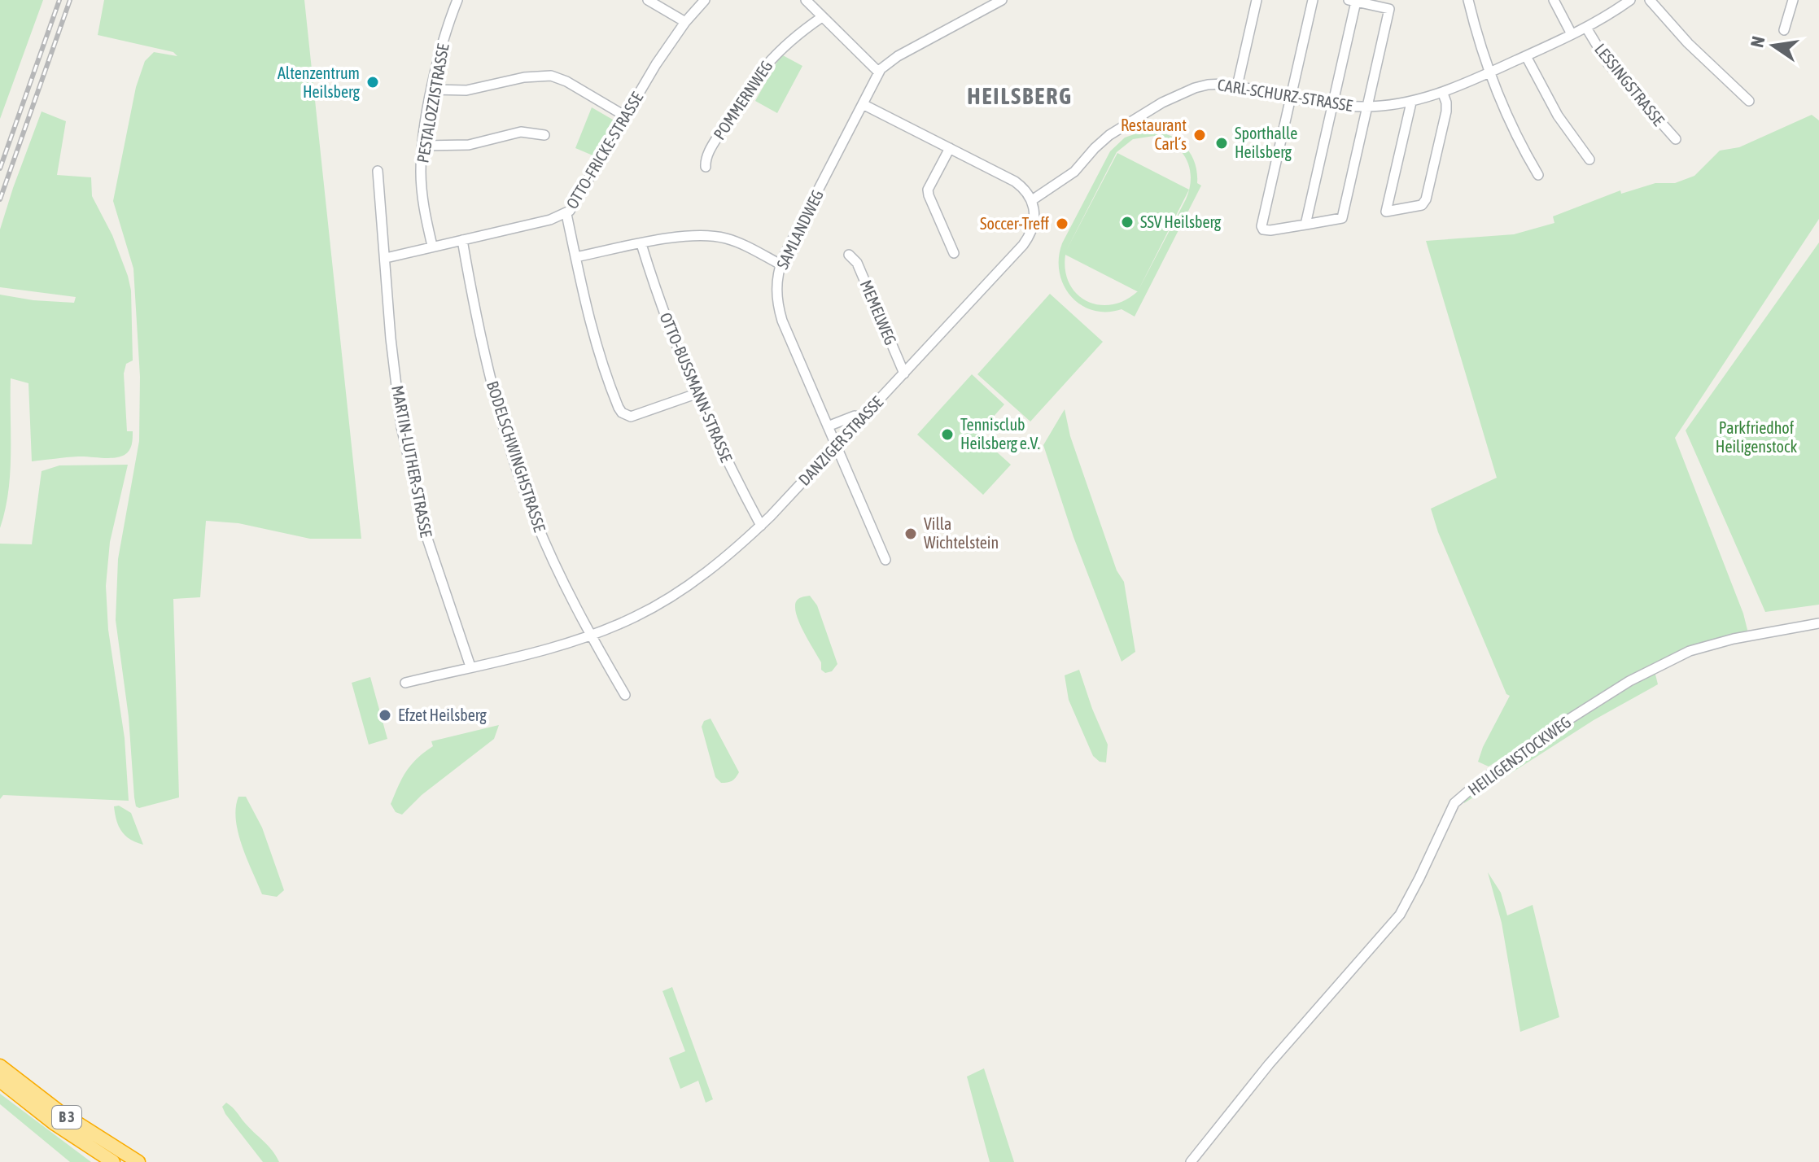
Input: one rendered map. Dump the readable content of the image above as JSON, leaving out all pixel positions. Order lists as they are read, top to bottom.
{
  "streets": {
    "highway": ["B 3"],
    "street": [
      "LESSINGSTRASSE",
      "CARL-SCHURZ-STRASSE",
      "POMMERNWEG",
      "PESTALOZZISTRASSE",
      "OTTO-FRICKE-STRASSE",
      "SAMLANDWEG",
      "MEMELWEG",
      "OTTO-BUSSMANN-STRASSE",
      "DANZIGER STRASSE",
      "BODELSCHWINGHSTRASSE",
      "MARTIN-LUTHER-STRASSE",
      "HEILIGENSTOCKWEG"
    ]
  },
  "crossings": [
    ["LESSINGSTRASSE", "CARL-SCHURZ-STRASSE"],
    ["CARL-SCHURZ-STRASSE", "DANZIGER STRASSE"],
    ["PESTALOZZISTRASSE", "OTTO-FRICKE-STRASSE"],
    ["OTTO-FRICKE-STRASSE", "BODELSCHWINGHSTRASSE"],
    ["OTTO-FRICKE-STRASSE", "MARTIN-LUTHER-STRASSE"],
    ["SAMLANDWEG", "DANZIGER STRASSE"],
    ["MEMELWEG", "DANZIGER STRASSE"],
    ["OTTO-BUSSMANN-STRASSE", "DANZIGER STRASSE"],
    ["DANZIGER STRASSE", "BODELSCHWINGHSTRASSE"],
    ["DANZIGER STRASSE", "MARTIN-LUTHER-STRASSE"]
  ],
  "districts": ["HEILSBERG"],
  "parks": ["Parkfriedhof Heiligenstock"],
  "places": [
    "Altenzentrum Heilsberg",
    "Restaurant Carl´s",
    "Sporthalle Heilsberg",
    "SSV Heilsberg",
    "Soccer-Treff",
    "Tennisclub Heilsberg e.V.",
    "Villa Wichtelstein",
    "Efzet Heilsberg"
  ],
  "north": "left"
}
